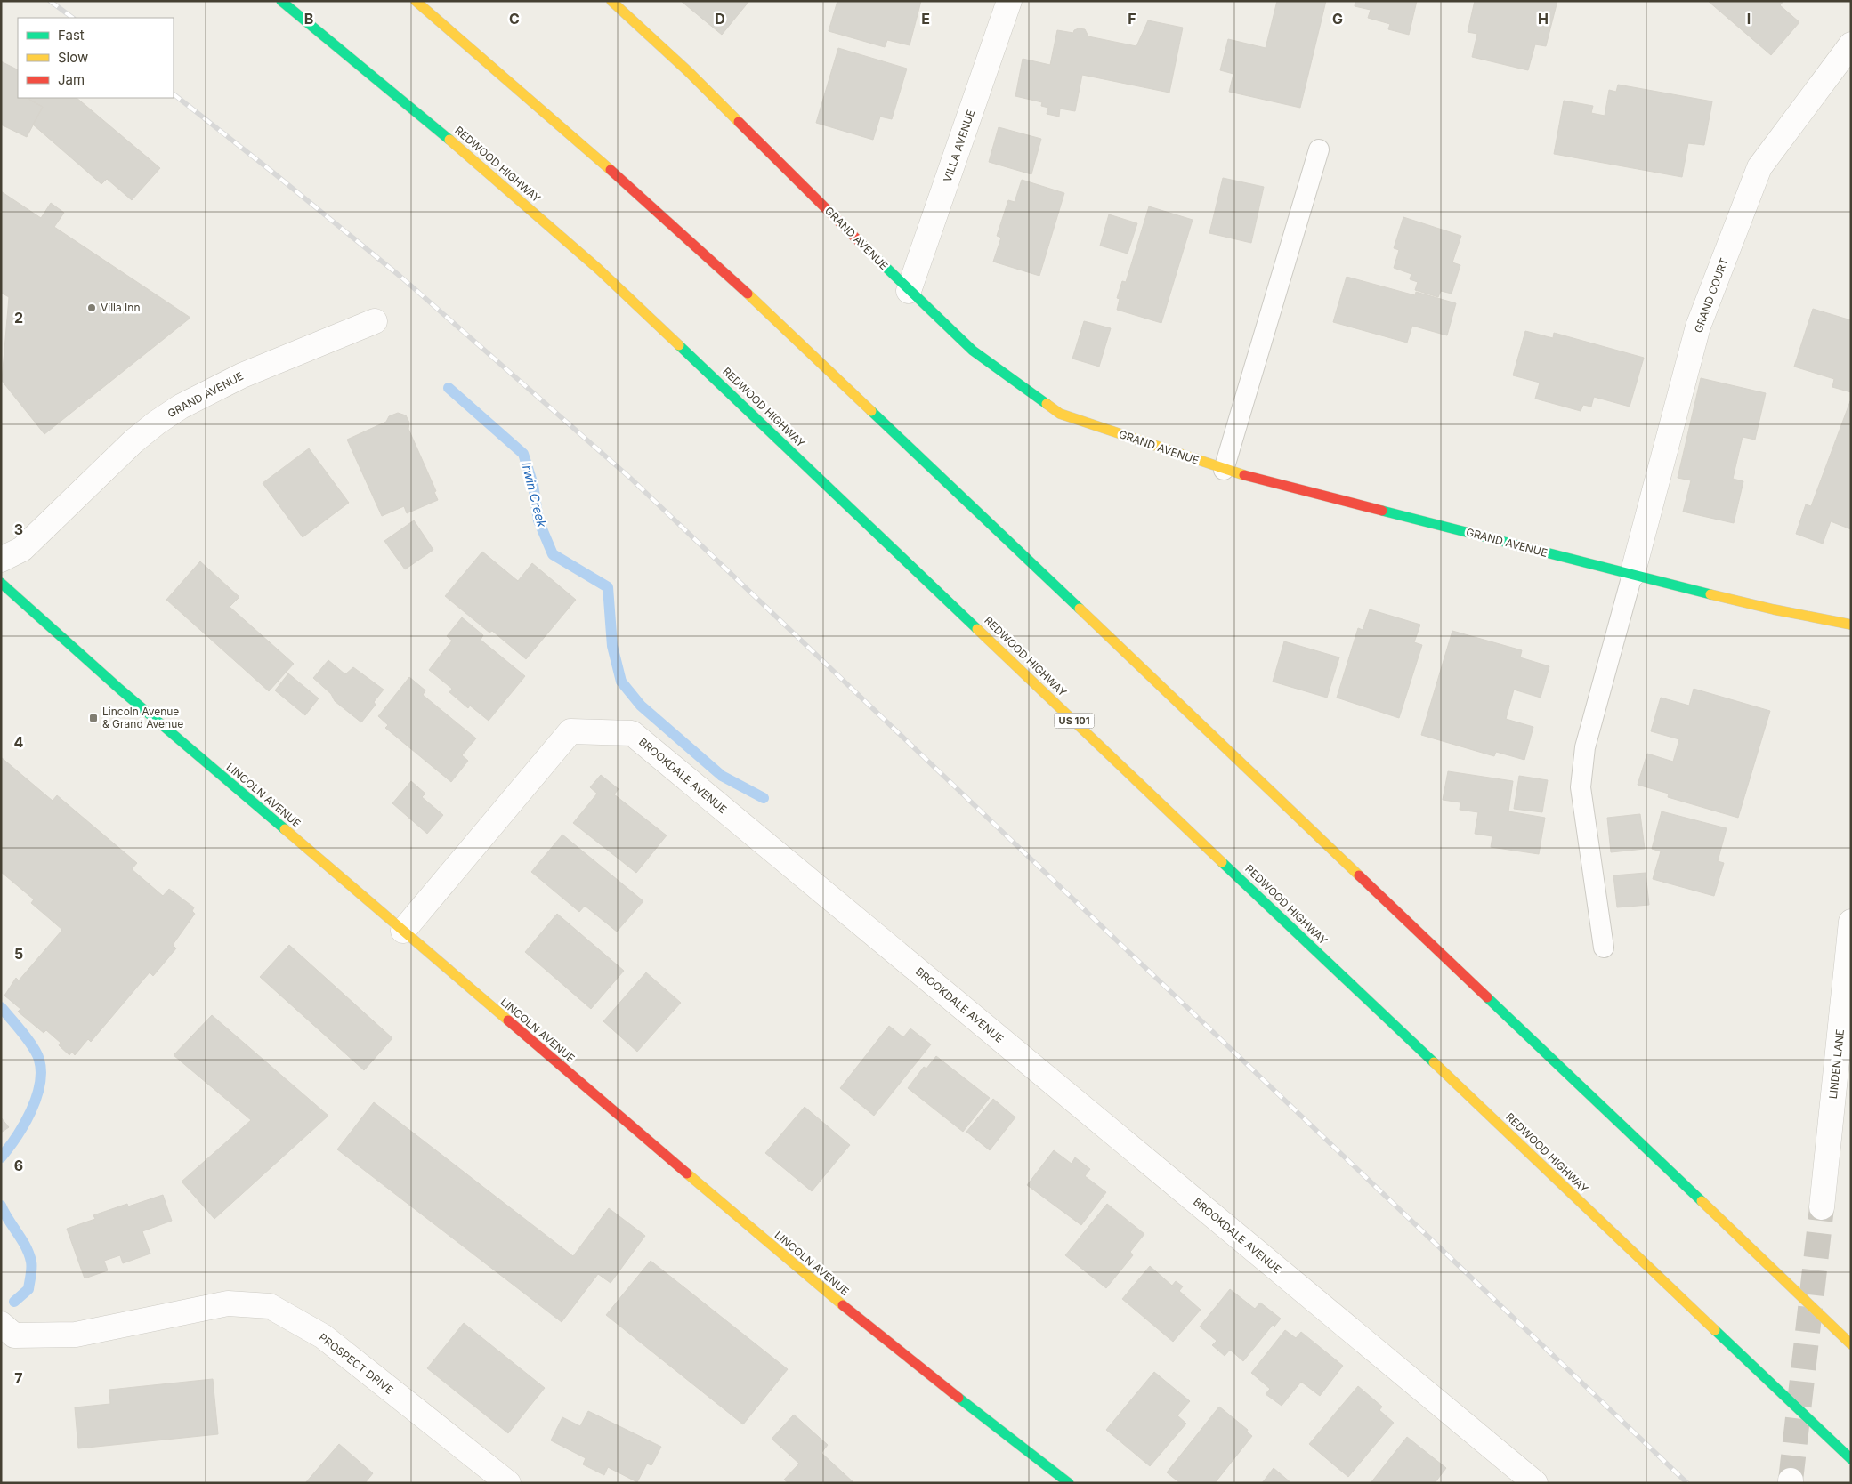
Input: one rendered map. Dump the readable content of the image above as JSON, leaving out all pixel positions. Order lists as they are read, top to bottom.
{
  "streets": {
    "main road": [
      "REDWOOD HIGHWAY",
      "GRAND AVENUE",
      "US 101",
      "LINCOLN AVENUE"
    ],
    "street": [
      "VILLA AVENUE",
      "GRAND COURT",
      "BROOKDALE AVENUE",
      "LINDEN LANE",
      "PROSPECT DRIVE"
    ]
  },
  "crossings": [
    ["VILLA AVENUE", "GRAND AVENUE"],
    ["GRAND AVENUE", "GRAND COURT"],
    ["BROOKDALE AVENUE", "LINCOLN AVENUE"]
  ],
  "water": ["Irwin Creek"],
  "places": {
    "other": ["Villa Inn"],
    "transit": ["Lincoln Avenue & Grand Avenue"]
  },
  "legend": ["Fast", "Slow", "Jam"],
  "grid": {
    "columns": [
      "B",
      "C",
      "D",
      "E",
      "F",
      "G",
      "H",
      "I"
    ],
    "rows": [
      "2",
      "3",
      "4",
      "5",
      "6",
      "7"
    ]
  }
}
